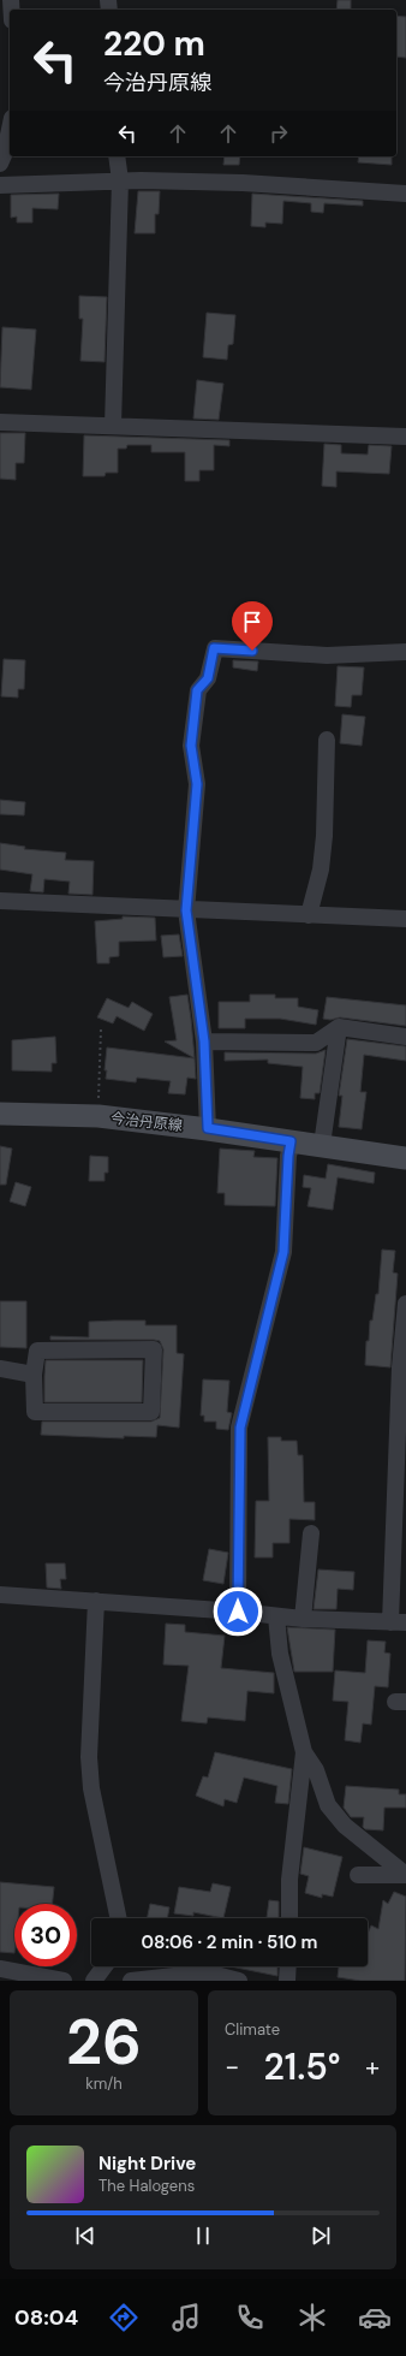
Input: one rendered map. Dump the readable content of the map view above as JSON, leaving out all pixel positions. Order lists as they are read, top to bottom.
{
  "streets": {
    "main road": ["今治丹原線"]
  },
  "page": {
    "turn": ["220 m", "今治丹原線"],
    "limit": "30",
    "trip": "08:06 · 2 min · 510 m",
    "tile": [
      ["26", "km/h"],
      "Climate"
    ],
    "heat": ["−", "21.5°", "+"],
    "song": ["Night Drive", "The Halogens"],
    "tabs": "08:04"
  }
}
